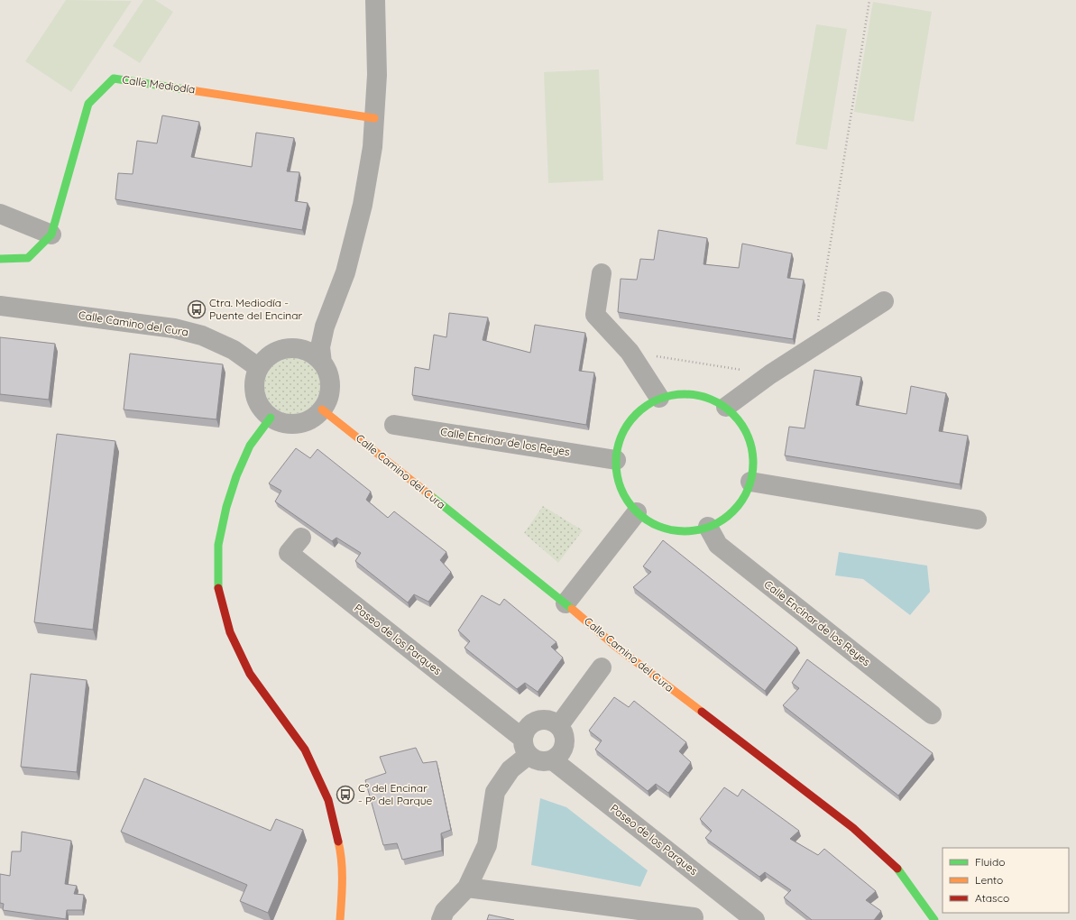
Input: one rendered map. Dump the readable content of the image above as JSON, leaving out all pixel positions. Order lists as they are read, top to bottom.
{
  "streets": {
    "street": [
      "Calle Mediodía",
      "Calle Camino del Cura",
      "Calle Encinar de los Reyes",
      "Paseo de los Parques"
    ]
  },
  "places": {
    "bus stop": ["Ctra. Mediodía - Puente del Encinar", "Cº del Encinar - Pº del Parque"]
  },
  "legend": ["Fluido", "Lento", "Atasco"]
}
